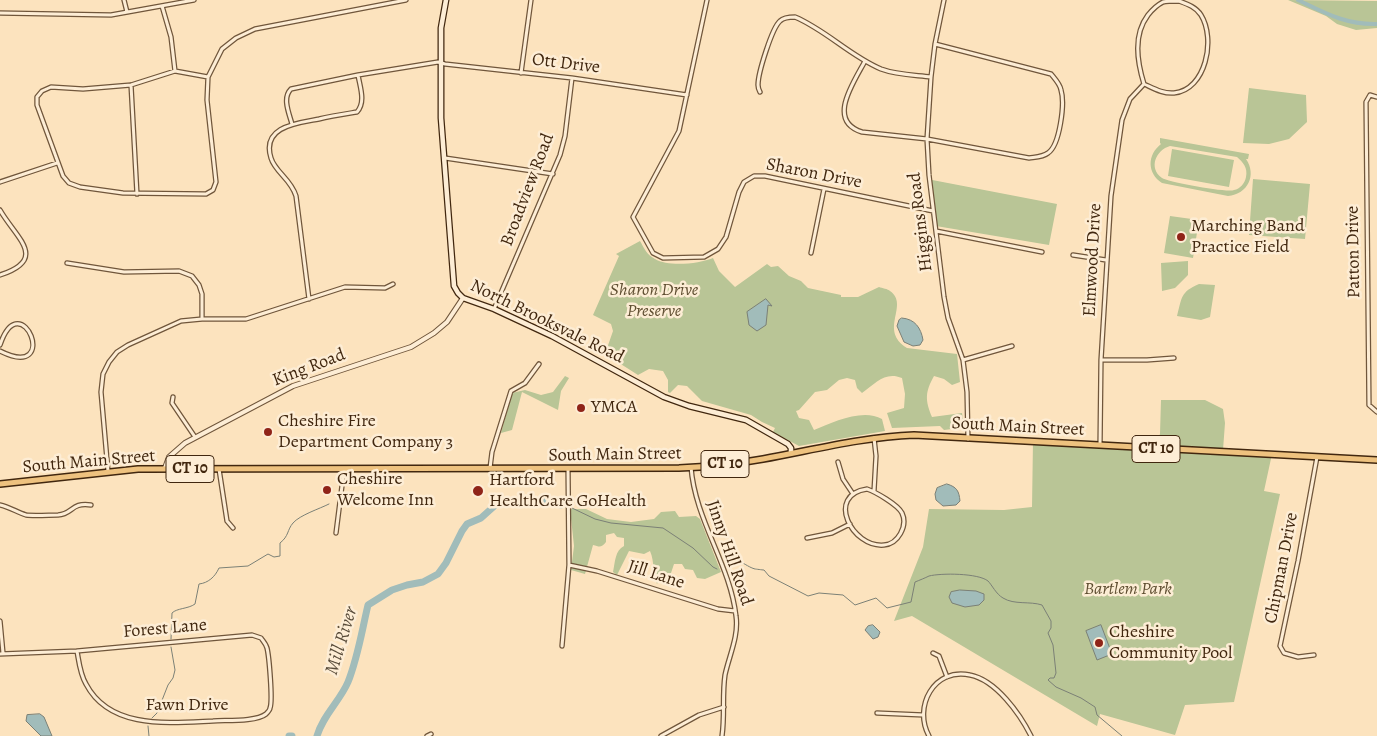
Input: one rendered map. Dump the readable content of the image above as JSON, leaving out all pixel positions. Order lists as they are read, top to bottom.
{
  "streets": {
    "highway": ["South Main Street", "CT 10"],
    "main road": ["North Brooksvale Road"],
    "street": [
      "Ott Drive",
      "Sharon Drive",
      "Broadview Road",
      "Higgins Road",
      "Patton Drive",
      "Elmwood Drive",
      "King Road",
      "Jinny Hill Road",
      "Chipman Drive",
      "Jill Lane",
      "Forest Lane",
      "Fawn Drive"
    ]
  },
  "crossings": [
    ["Ott Drive", "Sharon Drive"],
    ["Ott Drive", "Broadview Road"],
    ["Ott Drive", "North Brooksvale Road"],
    ["Sharon Drive", "Higgins Road"],
    ["Broadview Road", "North Brooksvale Road"],
    ["Higgins Road", "South Main Street"],
    ["Elmwood Drive", "South Main Street"],
    ["North Brooksvale Road", "King Road"],
    ["North Brooksvale Road", "South Main Street"],
    ["King Road", "South Main Street"],
    ["South Main Street", "Jinny Hill Road"],
    ["South Main Street", "Chipman Drive"],
    ["Jinny Hill Road", "Jill Lane"],
    ["Forest Lane", "Fawn Drive"]
  ],
  "water": ["Mill River"],
  "parks": ["Sharon Drive Preserve", "Bartlem Park"],
  "places": [
    "Marching Band Practice Field",
    "YMCA",
    "Cheshire Fire Department Company 3",
    "Cheshire Welcome Inn",
    "Hartford HealthCare GoHealth",
    "Cheshire Community Pool"
  ]
}
